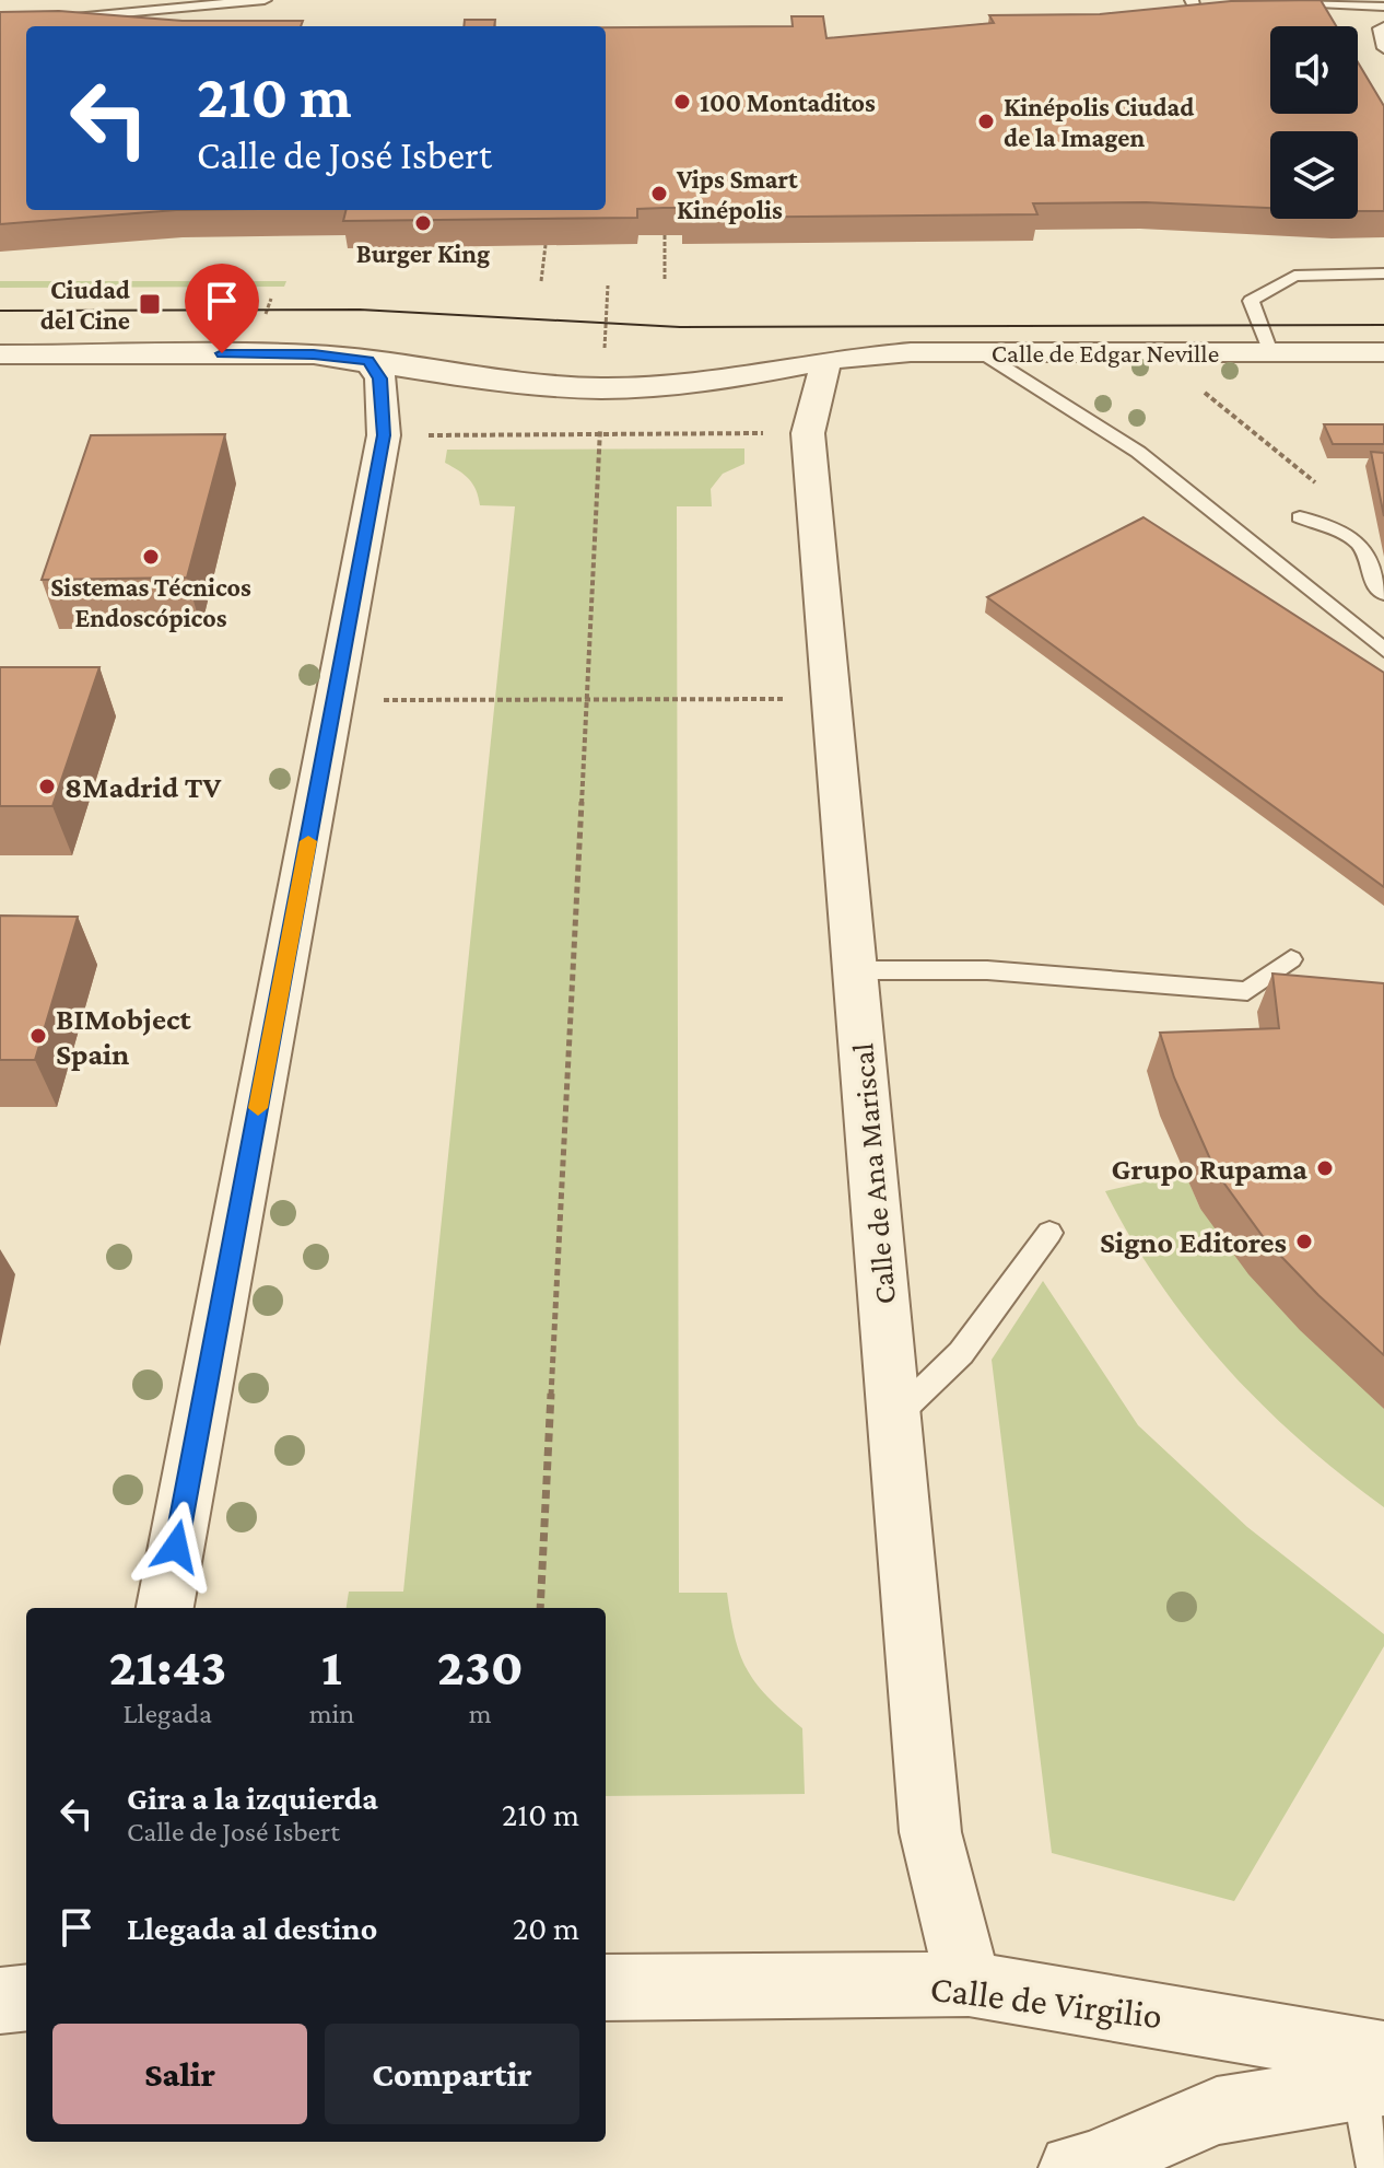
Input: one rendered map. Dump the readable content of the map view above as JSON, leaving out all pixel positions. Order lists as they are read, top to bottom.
{
  "streets": {
    "street": ["Calle de Edgar Neville", "Calle de Ana Mariscal", "Calle de Virgilio"]
  },
  "crossings": [
    ["Calle de Edgar Neville", "Calle de Ana Mariscal"],
    ["Calle de Ana Mariscal", "Calle de Virgilio"]
  ],
  "places": {
    "other": [
      "100 Montaditos",
      "Kinépolis Ciudad de la Imagen",
      "Vips Smart Kinépolis",
      "Burger King",
      "Sistemas Técnicos Endoscópicos",
      "8Madrid TV",
      "BIMobject Spain",
      "Grupo Rupama",
      "Signo Editores"
    ],
    "transit": ["Ciudad del Cine"]
  },
  "page": {
    "turn": ["210 m", "Calle de José Isbert"],
    "eta": [
      "21:43",
      "Llegada",
      "1",
      "min",
      "230",
      "m"
    ],
    "list": [
      {
        "name": "Gira a la izquierda",
        "note": "Calle de José Isbert",
        "value": "210 m"
      },
      {
        "name": "Llegada al destino",
        "value": "20 m"
      }
    ],
    "buttons": ["Salir", "Compartir"]
  }
}
